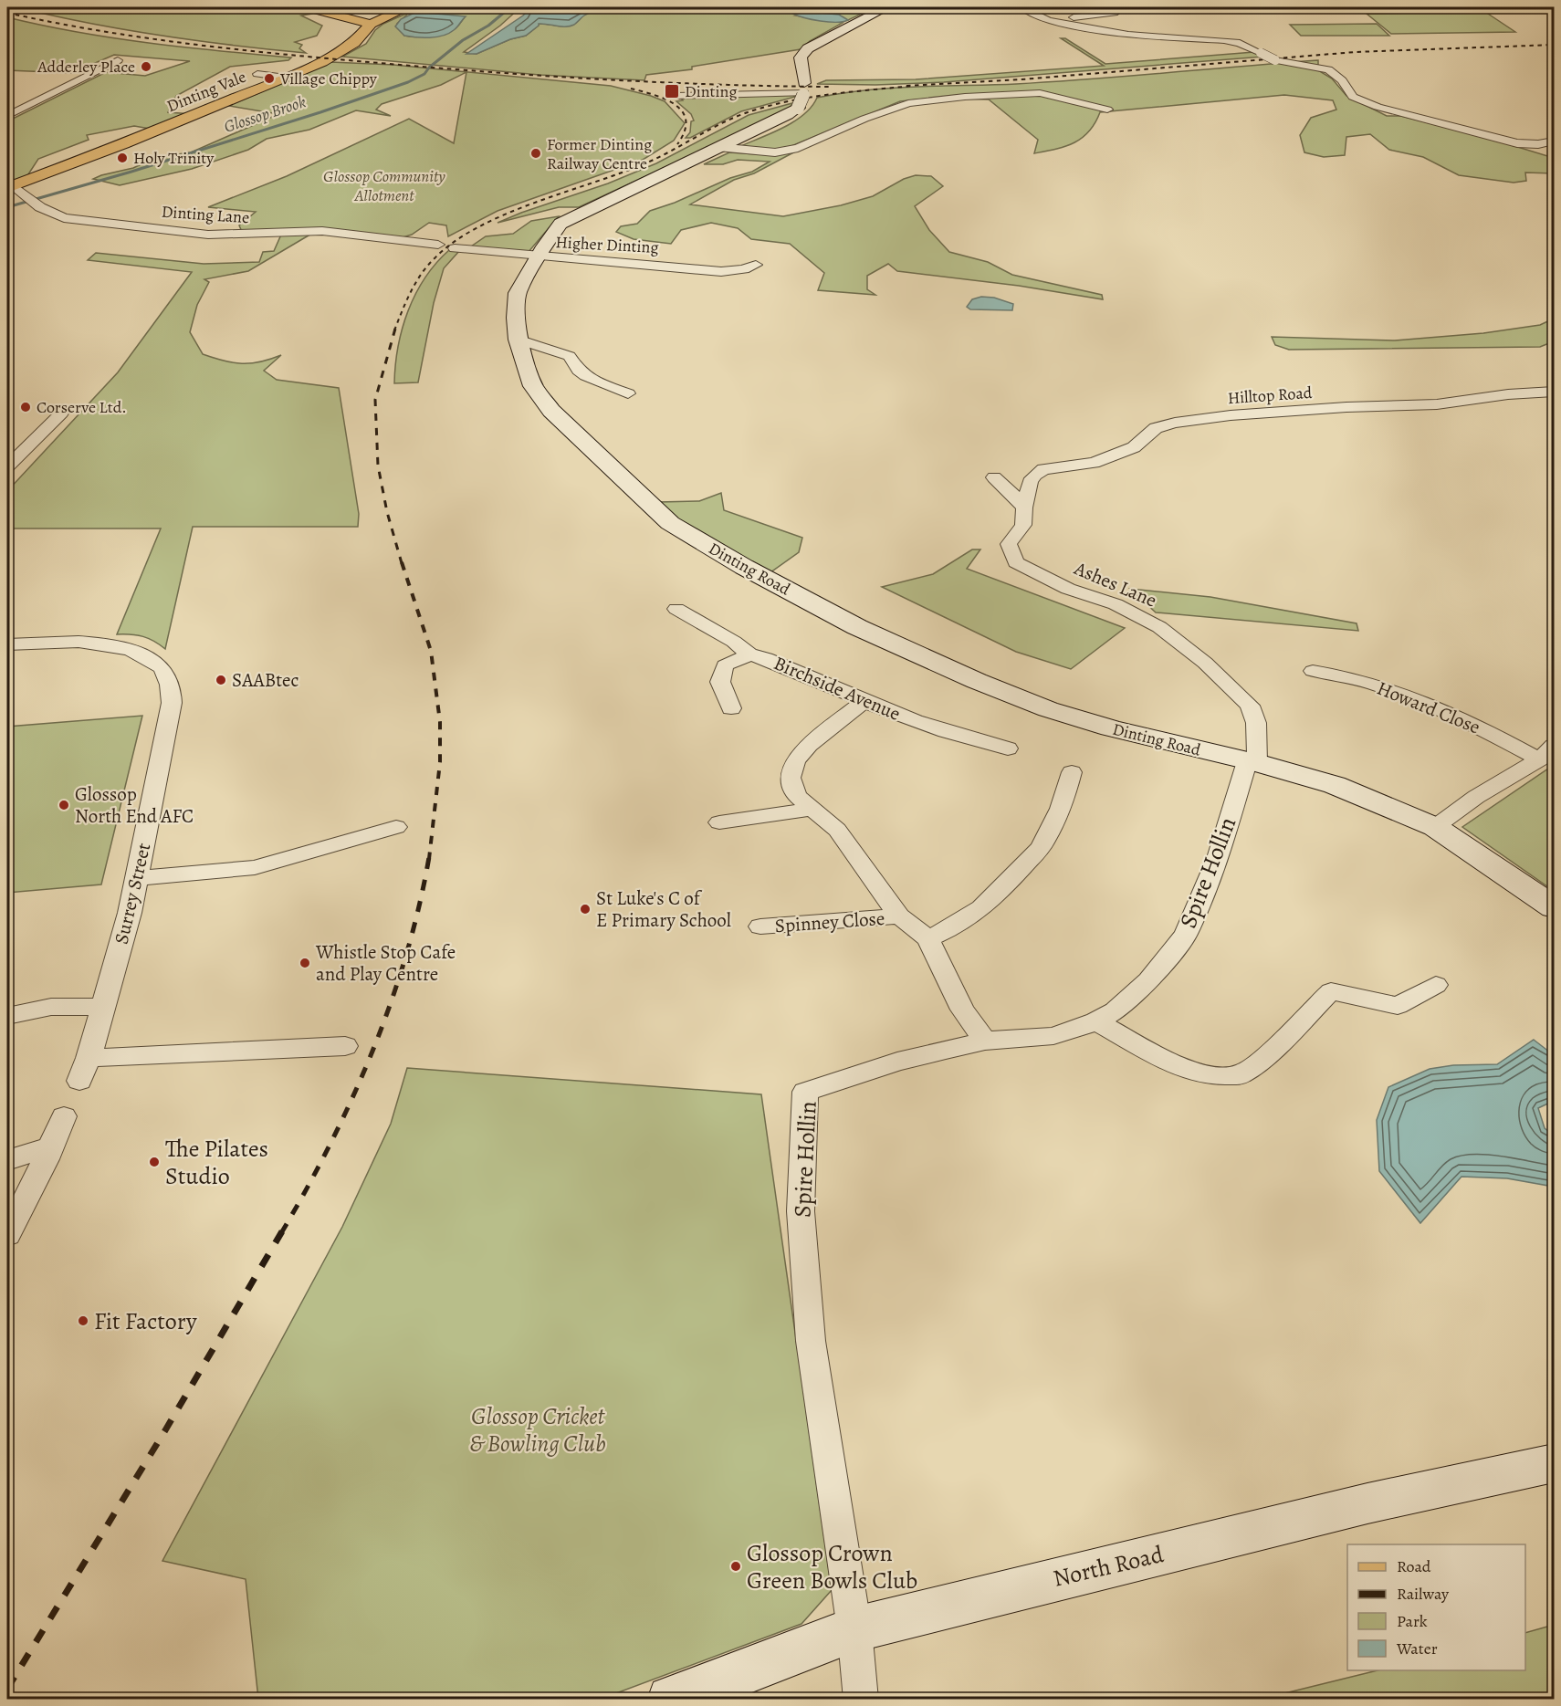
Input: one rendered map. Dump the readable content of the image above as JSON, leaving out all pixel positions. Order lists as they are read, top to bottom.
{
  "streets": {
    "main road": ["Dinting Vale"],
    "street": [
      "Dinting Lane",
      "Higher Dinting",
      "Hilltop Road",
      "Dinting Road",
      "Ashes Lane",
      "Birchside Avenue",
      "Howard Close",
      "Spire Hollin",
      "Surrey Street",
      "Spinney Close",
      "North Road"
    ]
  },
  "crossings": [
    ["Dinting Vale", "Dinting Lane"],
    ["Higher Dinting", "Dinting Road"],
    ["Hilltop Road", "Ashes Lane"],
    ["Dinting Road", "Ashes Lane"],
    ["Dinting Road", "Spire Hollin"],
    ["Ashes Lane", "Spire Hollin"],
    ["Spire Hollin", "North Road"]
  ],
  "water": ["Glossop Brook"],
  "parks": ["Glossop Community Allotment", "Glossop Cricket & Bowling Club"],
  "places": {
    "other": [
      "Adderley Place",
      "Village Chippy",
      "Former Dinting Railway Centre",
      "Holy Trinity",
      "Corserve Ltd.",
      "SAABtec",
      "Glossop North End AFC",
      "St Luke's C of E Primary School",
      "Whistle Stop Cafe and Play Centre",
      "The Pilates Studio",
      "Fit Factory",
      "Glossop Crown Green Bowls Club"
    ],
    "transit": ["Dinting"]
  },
  "legend": [
    "Road",
    "Railway",
    "Park",
    "Water"
  ]
}
